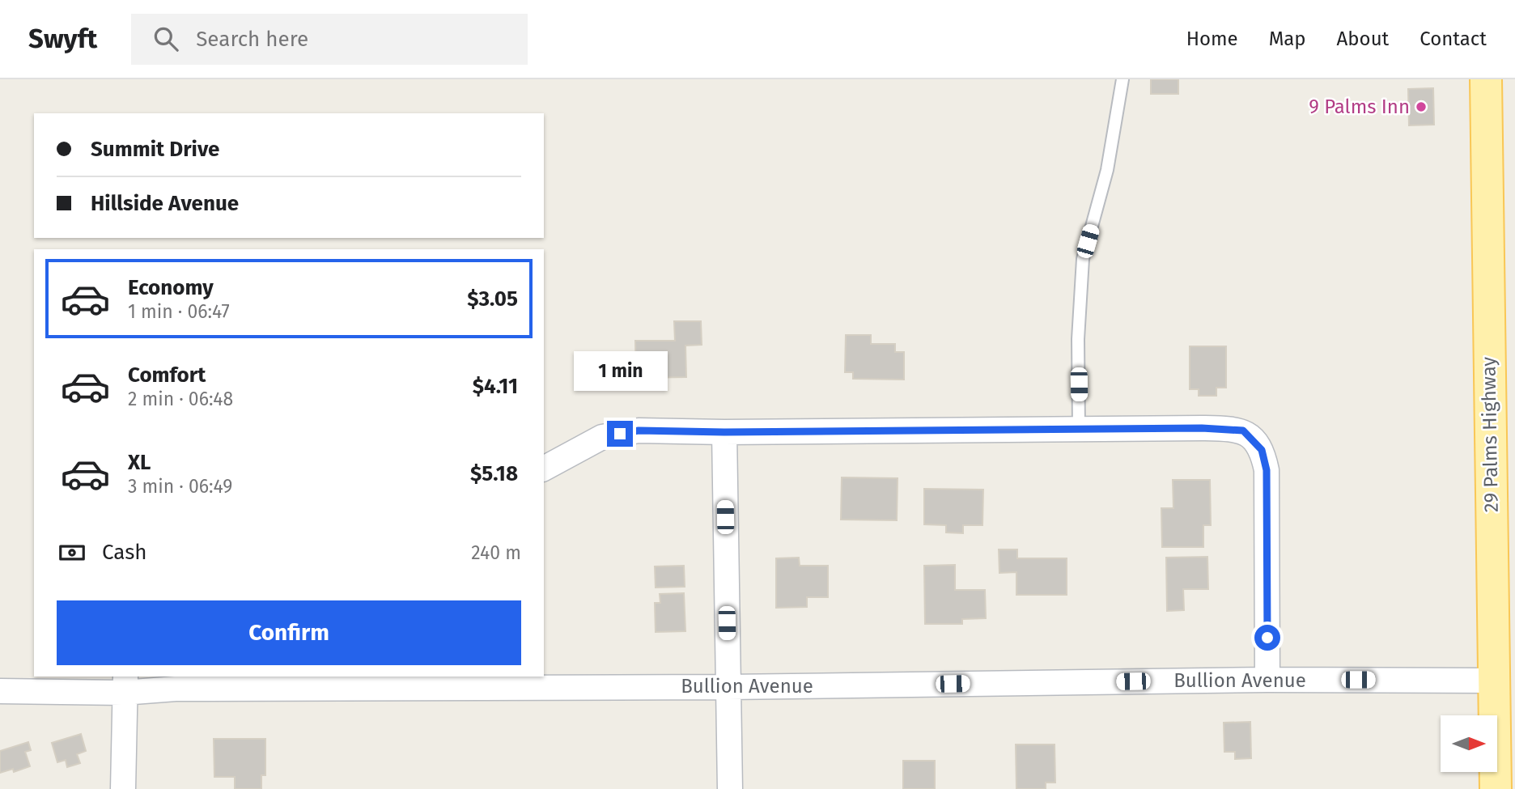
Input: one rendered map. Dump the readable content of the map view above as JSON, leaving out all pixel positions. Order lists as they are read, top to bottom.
{
  "streets": {
    "main road": ["29 Palms Highway"],
    "street": ["Bullion Avenue"]
  },
  "crossings": [
    ["29 Palms Highway", "Bullion Avenue"]
  ],
  "places": ["9 Palms Inn"],
  "north": "right",
  "page": {
    "header": "Swyft",
    "search": "Search here",
    "nav": [
      "Home",
      "Map",
      "About",
      "Contact"
    ],
    "banner": ["Summit Drive", "Hillside Avenue"],
    "list": [
      {
        "name": "Economy",
        "note": "1 min · 06:47",
        "value": "$3.05"
      },
      {
        "name": "Comfort",
        "note": "2 min · 06:48",
        "value": "$4.11"
      },
      {
        "name": "XL",
        "note": "3 min · 06:49",
        "value": "$5.18"
      }
    ],
    "bubble": "1 min",
    "pay": ["Cash", "240 m"],
    "buttons": "Confirm"
  }
}
